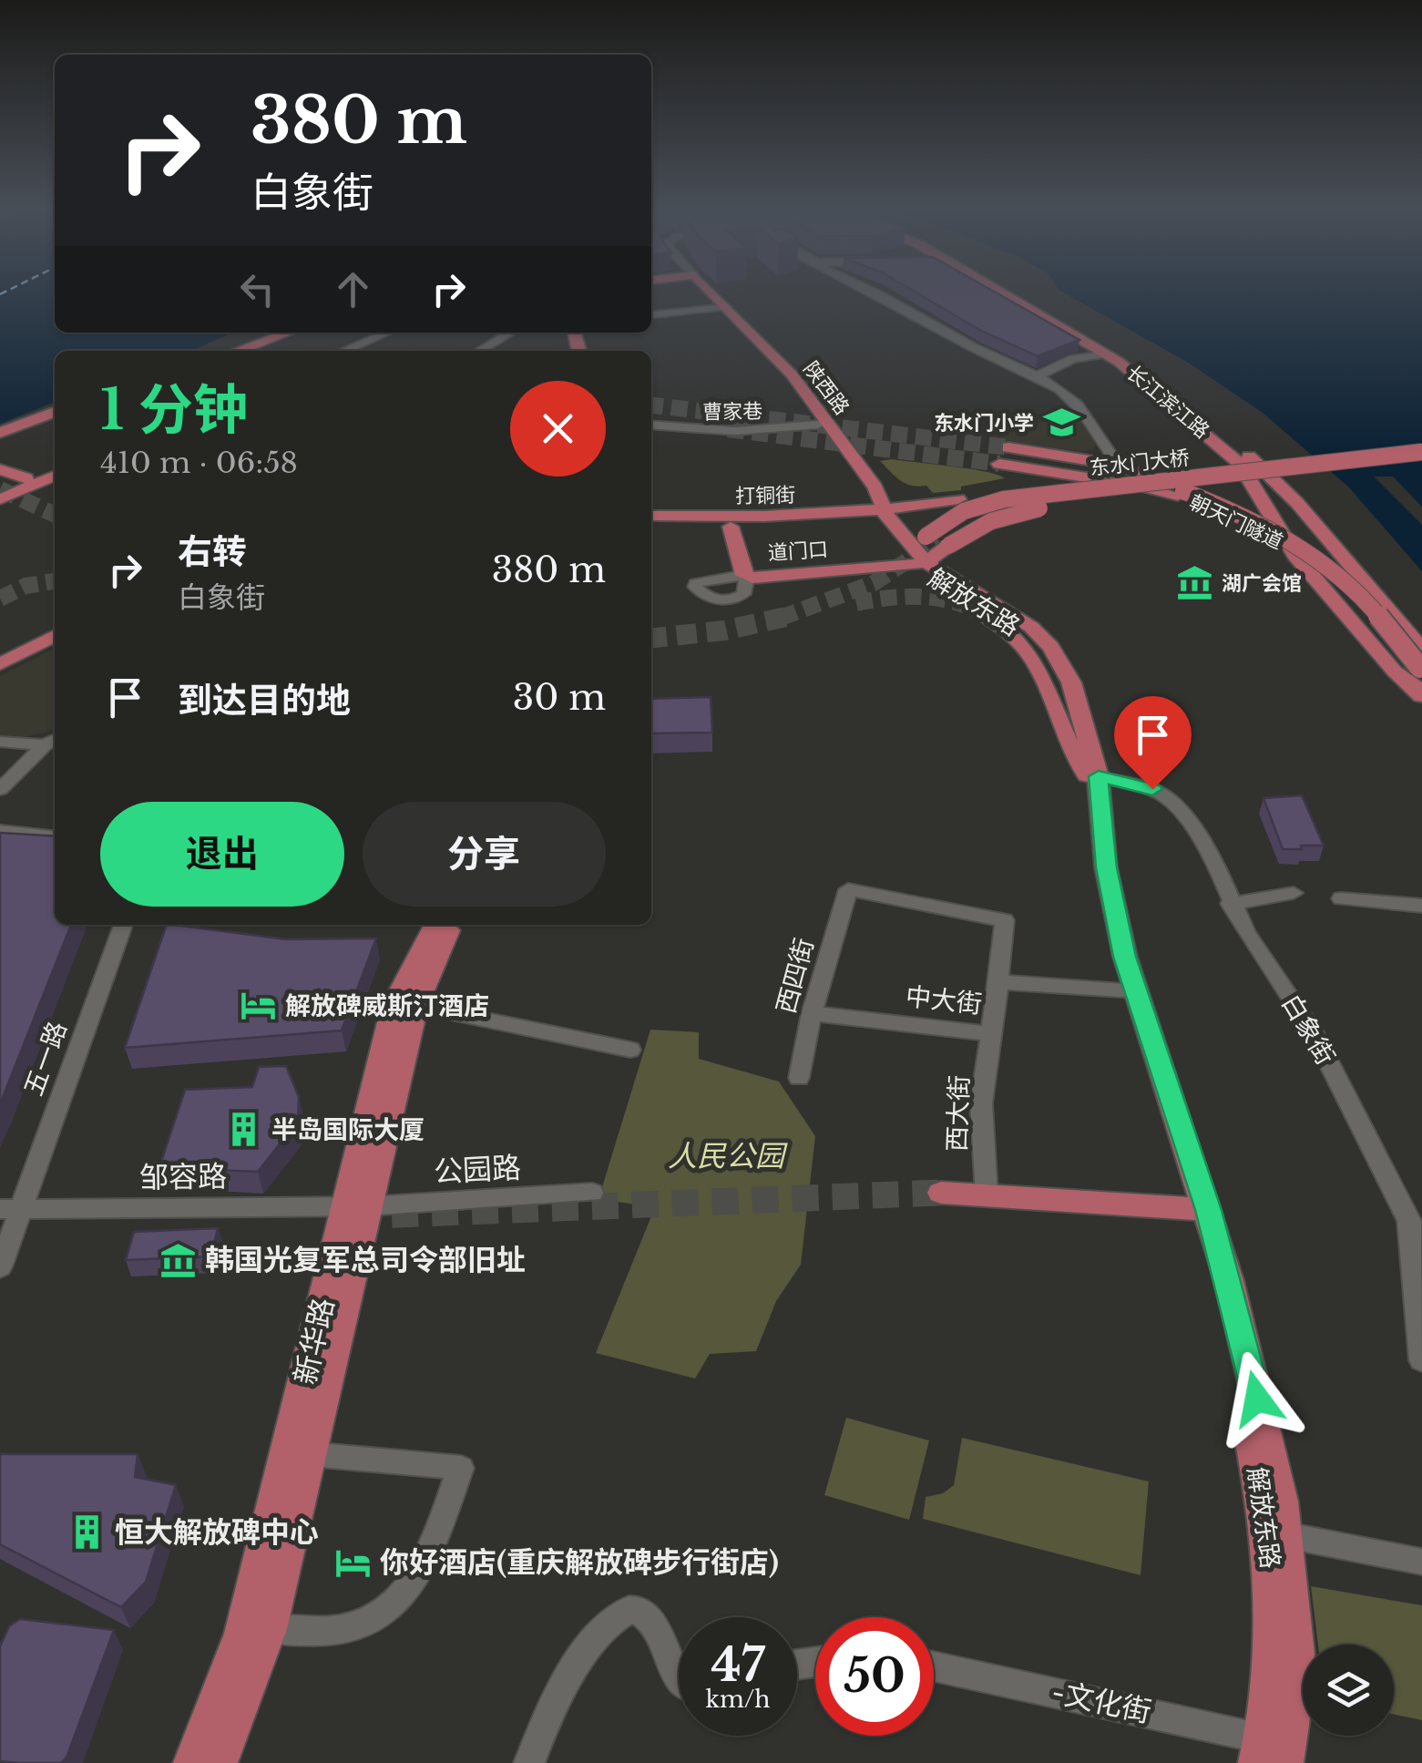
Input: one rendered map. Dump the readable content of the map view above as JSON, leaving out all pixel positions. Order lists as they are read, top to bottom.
{
  "streets": {
    "main road": [
      "陕西路",
      "长江滨江路",
      "东水门大桥",
      "打铜街",
      "朝天门隧道",
      "道门口",
      "解放东路",
      "新华路"
    ],
    "street": [
      "曹家巷",
      "西四街",
      "中大街",
      "白象街",
      "五一路",
      "西大街",
      "公园路",
      "邹容路",
      "-文化街"
    ]
  },
  "crossings": [
    ["陕西路", "曹家巷"],
    ["陕西路", "东水门大桥"],
    ["陕西路", "打铜街"],
    ["陕西路", "道门口"],
    ["陕西路", "解放东路"],
    ["长江滨江路", "朝天门隧道"],
    ["东水门大桥", "打铜街"],
    ["东水门大桥", "朝天门隧道"],
    ["东水门大桥", "道门口"],
    ["东水门大桥", "解放东路"],
    ["打铜街", "朝天门隧道"],
    ["打铜街", "道门口"],
    ["道门口", "解放东路"],
    ["解放东路", "中大街"],
    ["解放东路", "白象街"],
    ["解放东路", "-文化街"],
    ["西四街", "中大街"],
    ["中大街", "西大街"],
    ["五一路", "邹容路"],
    ["公园路", "邹容路"],
    ["公园路", "新华路"],
    ["邹容路", "新华路"]
  ],
  "parks": ["人民公园"],
  "places": {
    "school or university": ["东水门小学"],
    "museum": ["湖广会馆", "韩国光复军总司令部旧址"],
    "hotel": ["解放碑威斯汀酒店", "你好酒店(重庆解放碑步行街店)"],
    "building": ["半岛国际大厦", "恒大解放碑中心"]
  },
  "page": {
    "turn": ["380 m", "白象街"],
    "heading": ["1 分钟", "410 m · 06:58"],
    "list": [
      {
        "name": "右转",
        "note": "白象街",
        "value": "380 m"
      },
      {
        "name": "到达目的地",
        "value": "30 m"
      }
    ],
    "buttons": ["退出", "分享"],
    "speed": "47 km/h",
    "limit": "50"
  }
}
